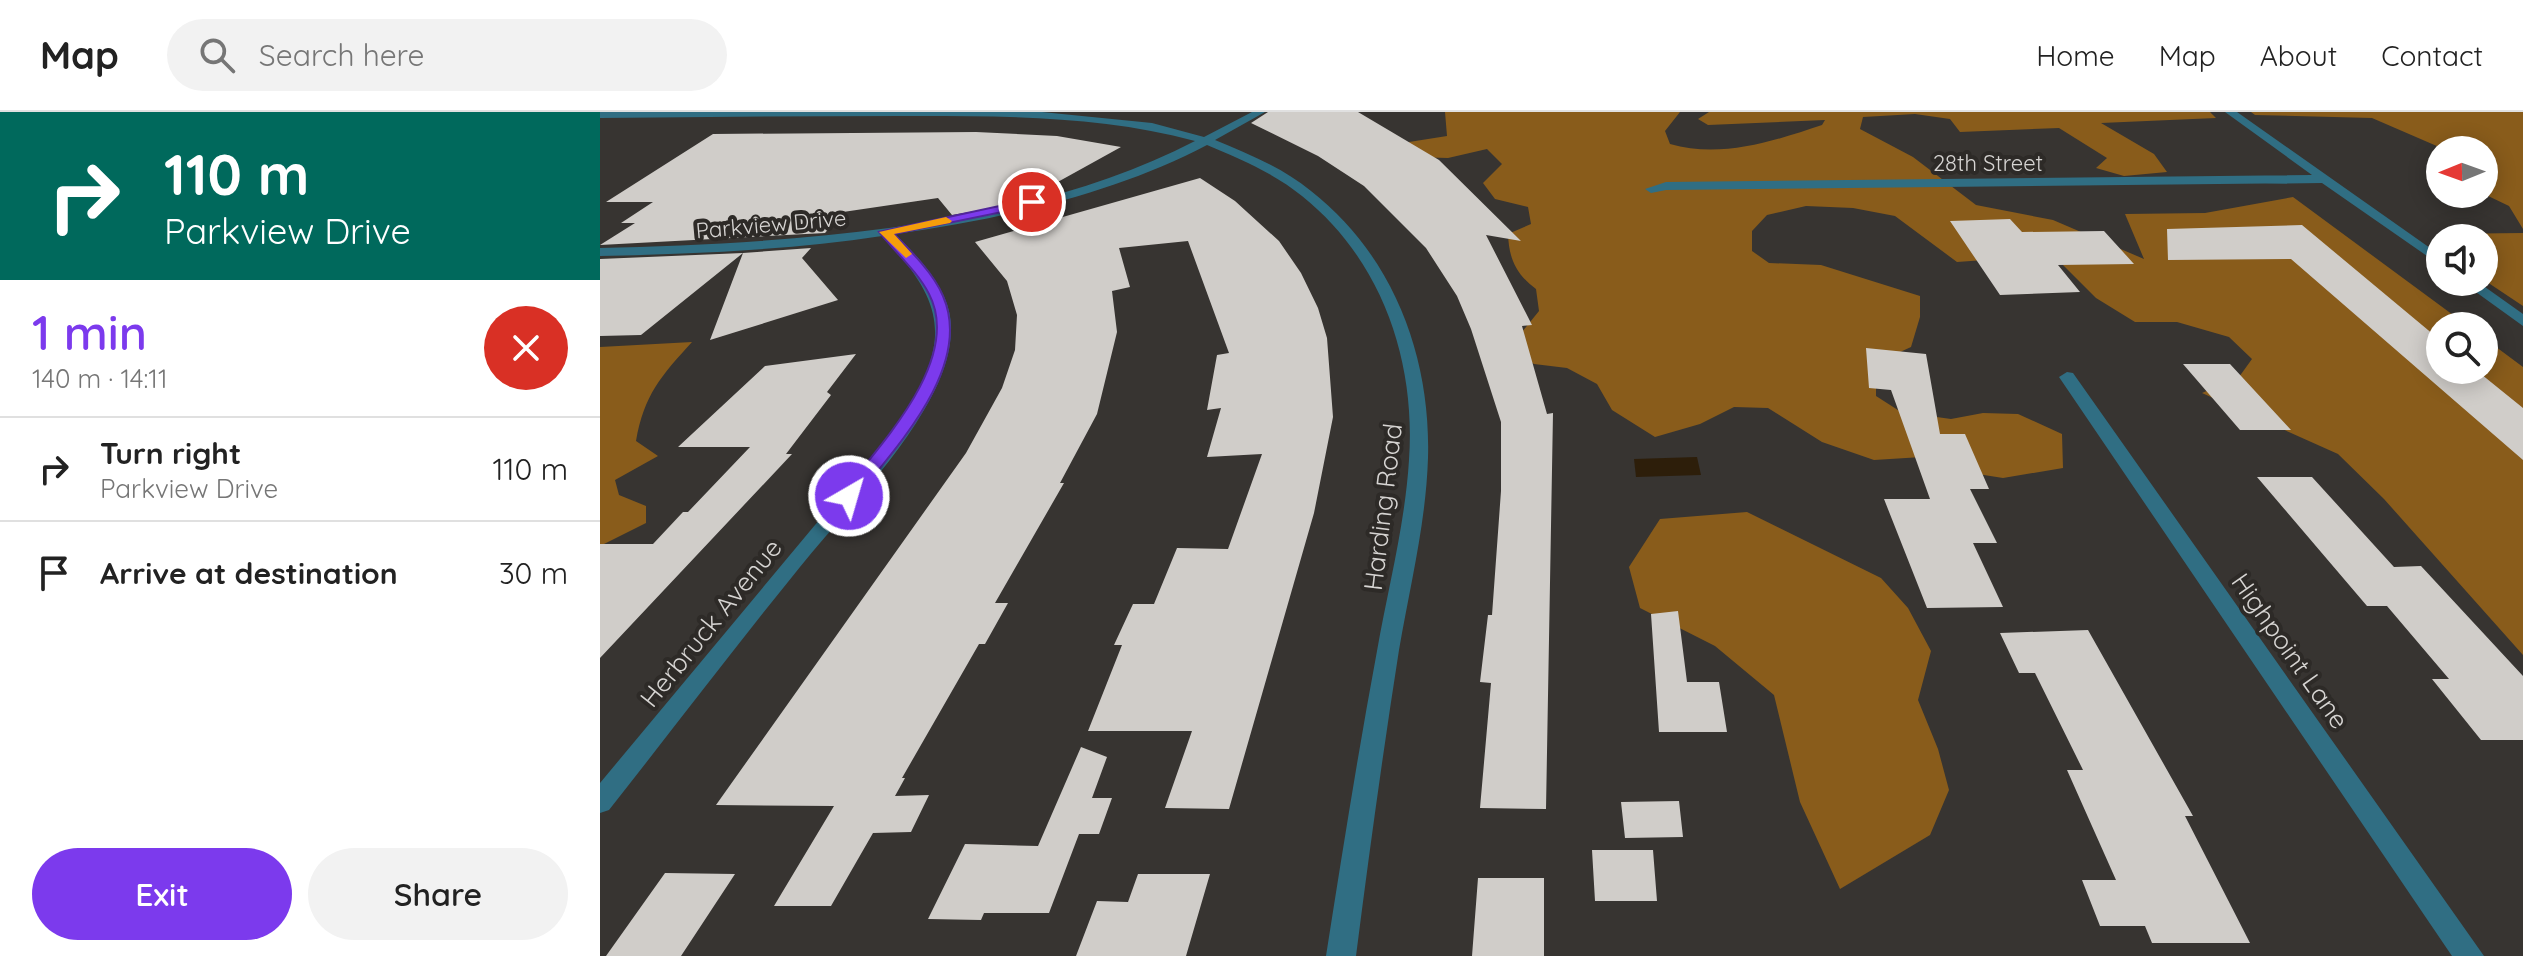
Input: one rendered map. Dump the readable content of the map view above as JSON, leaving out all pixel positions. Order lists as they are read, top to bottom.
{
  "streets": {
    "street": [
      "28th Street",
      "Parkview Drive",
      "Harding Road",
      "Herbruck Avenue",
      "Highpoint Lane"
    ]
  },
  "crossings": [
    ["Parkview Drive", "Harding Road"],
    ["Parkview Drive", "Herbruck Avenue"]
  ],
  "north": "left",
  "page": {
    "header": "Map",
    "search": "Search here",
    "nav": [
      "Home",
      "Map",
      "About",
      "Contact"
    ],
    "turn": ["110 m", "Parkview Drive"],
    "heading": ["1 min", "140 m · 14:11"],
    "list": [
      {
        "name": "Turn right",
        "note": "Parkview Drive",
        "value": "110 m"
      },
      {
        "name": "Arrive at destination",
        "value": "30 m"
      }
    ],
    "buttons": ["Exit", "Share"]
  }
}
